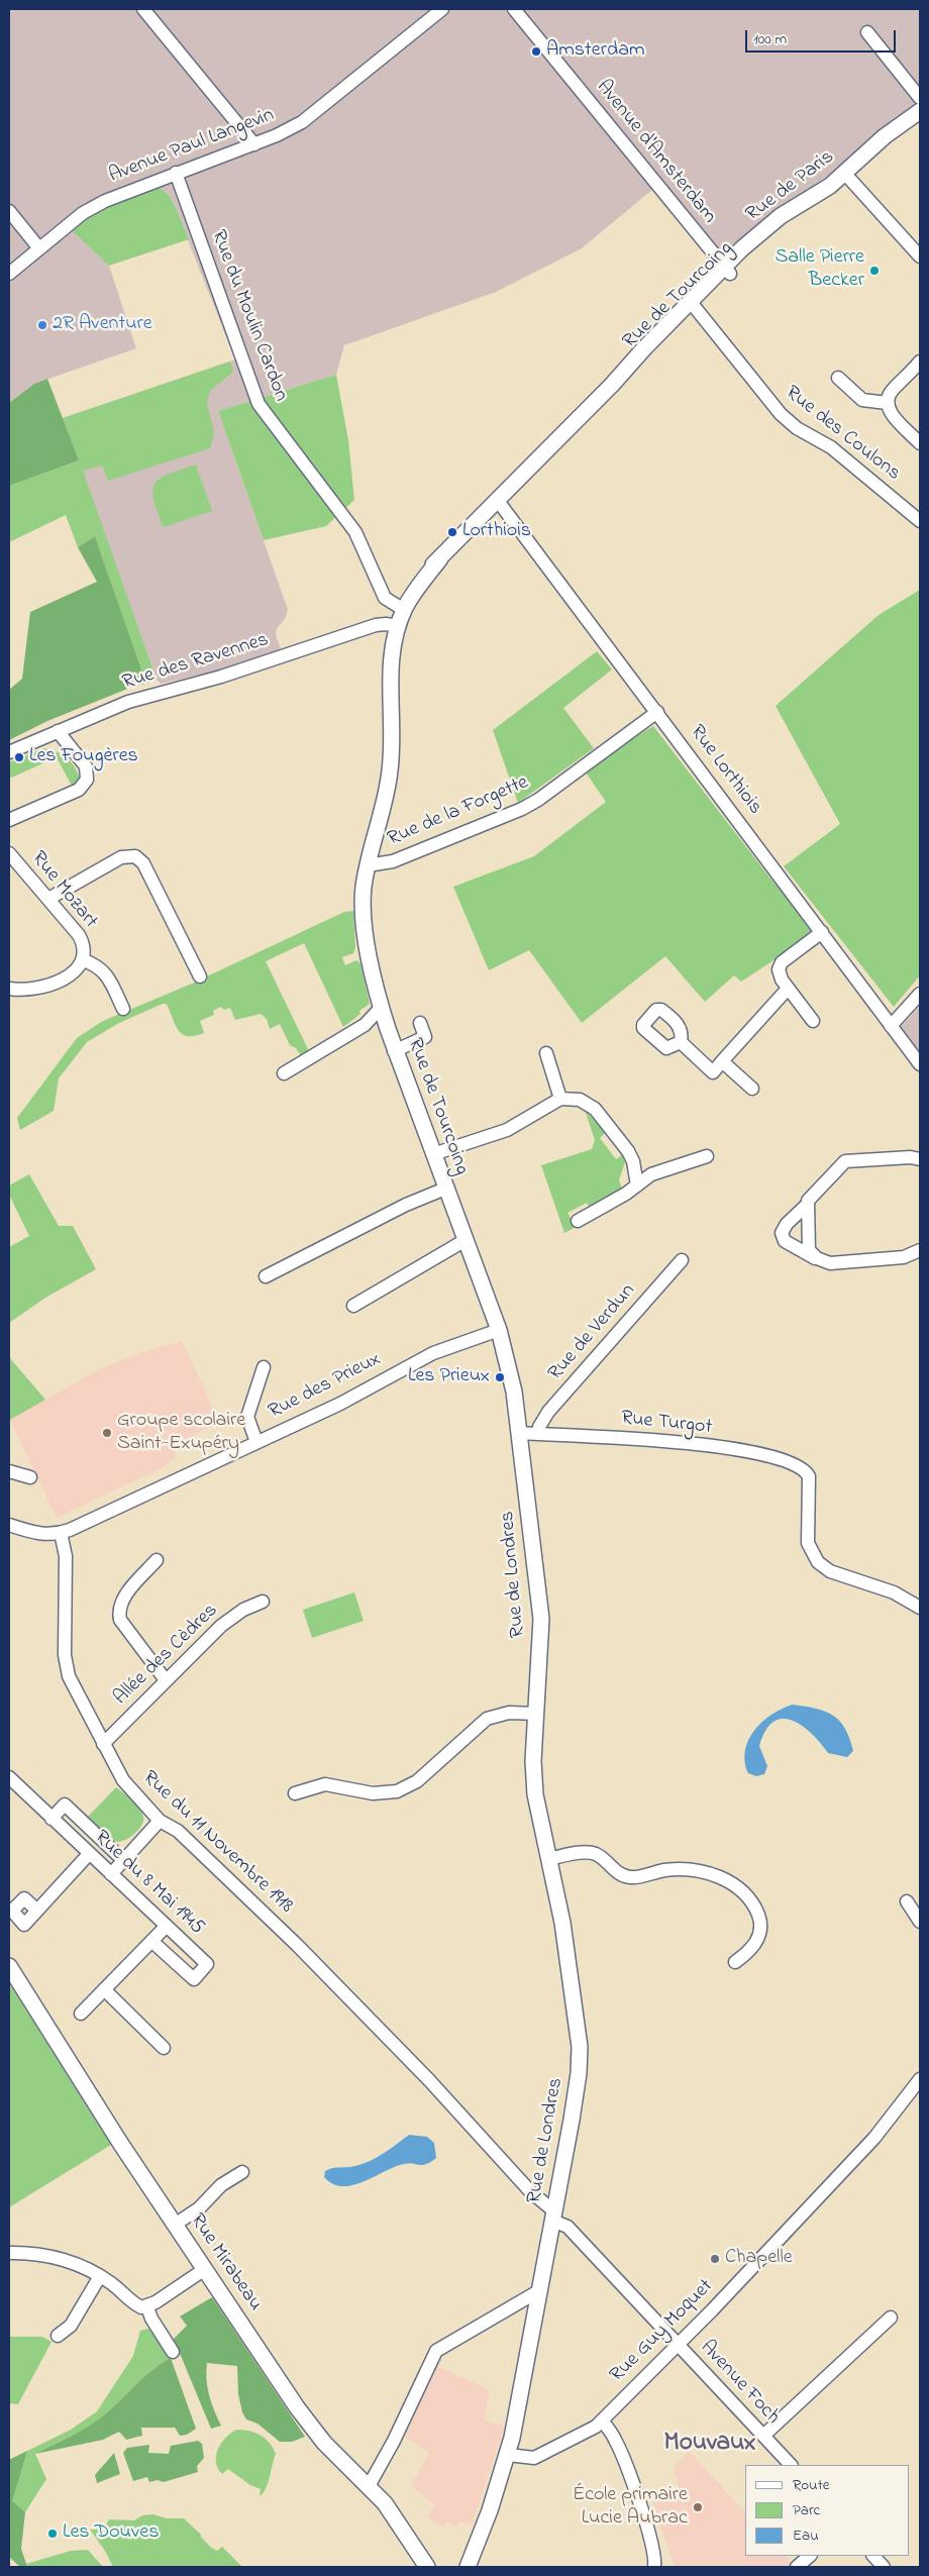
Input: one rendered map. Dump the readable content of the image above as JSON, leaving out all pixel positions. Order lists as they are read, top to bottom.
{
  "streets": {
    "main road": [
      "Rue de Paris",
      "Rue de Tourcoing",
      "Rue de Londres",
      "Rue Mirabeau"
    ],
    "street": [
      "Avenue Paul Langevin",
      "Avenue d'Amsterdam",
      "Rue du Moulin Cardon",
      "Rue des Coulons",
      "Rue des Ravennes",
      "Rue Lorthiois",
      "Rue de la Forgette",
      "Rue Mozart",
      "Rue de Verdun",
      "Rue des Prieux",
      "Rue Turgot",
      "Allée des Cèdres",
      "Rue du 11 Novembre 1918",
      "Rue du 8 Mai 1945",
      "Rue Guy Moquet",
      "Avenue Foch"
    ]
  },
  "crossings": [
    ["Avenue Paul Langevin", "Rue du Moulin Cardon"],
    ["Avenue d'Amsterdam", "Rue de Paris"],
    ["Rue de Paris", "Rue de Tourcoing"],
    ["Rue de Paris", "Rue des Coulons"],
    ["Rue de Tourcoing", "Rue du Moulin Cardon"],
    ["Rue de Tourcoing", "Rue des Coulons"],
    ["Rue de Tourcoing", "Rue des Ravennes"],
    ["Rue de Tourcoing", "Rue Lorthiois"],
    ["Rue de Tourcoing", "Rue de la Forgette"],
    ["Rue de Tourcoing", "Rue des Prieux"],
    ["Rue de Tourcoing", "Rue Turgot"],
    ["Rue de Tourcoing", "Rue de Londres"],
    ["Rue Lorthiois", "Rue de la Forgette"],
    ["Rue de Verdun", "Rue Turgot"],
    ["Rue des Prieux", "Rue du 11 Novembre 1918"],
    ["Rue Turgot", "Rue de Londres"],
    ["Rue de Londres", "Rue du 11 Novembre 1918"],
    ["Rue de Londres", "Rue Guy Moquet"],
    ["Rue de Londres", "Avenue Foch"],
    ["Allée des Cèdres", "Rue du 11 Novembre 1918"],
    ["Rue du 11 Novembre 1918", "Avenue Foch"],
    ["Rue Guy Moquet", "Avenue Foch"]
  ],
  "districts": ["Mouvaux"],
  "places": [
    "Amsterdam",
    "Salle Pierre Becker",
    "2R Aventure",
    "Lorthiois",
    "Les Fougères",
    "Les Prieux",
    "Groupe scolaire Saint-Exupéry",
    "Chapelle",
    "École primaire Lucie Aubrac",
    "Les Douves"
  ],
  "legend": ["Route", "Parc", "Eau"],
  "scale_bar": "100 m"
}
